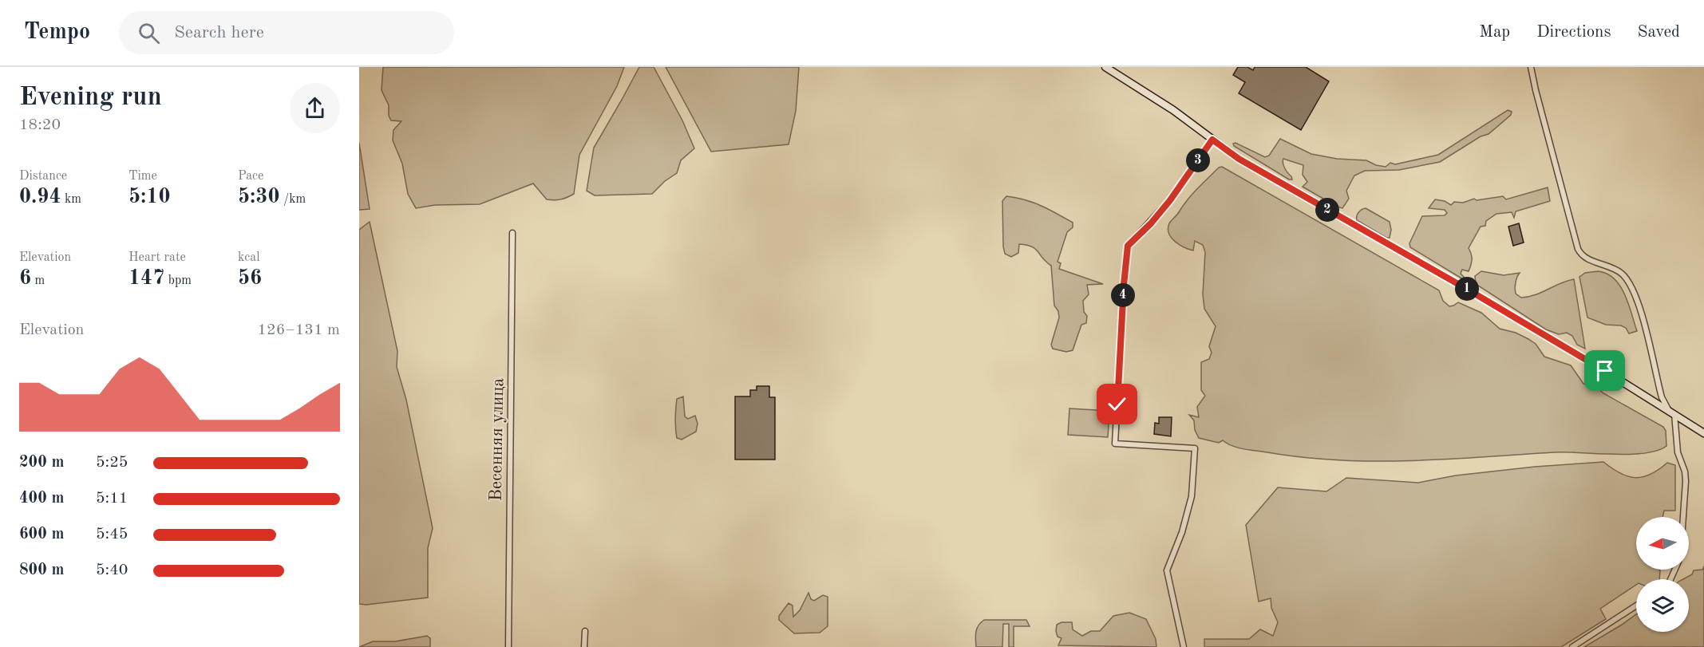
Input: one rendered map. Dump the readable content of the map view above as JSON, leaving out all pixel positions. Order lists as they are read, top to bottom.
{
  "streets": {
    "street": ["Весенняя улица"]
  },
  "north": "left",
  "page": {
    "header": "Tempo",
    "search": "Search here",
    "nav": ["Map", "Directions", "Saved"],
    "heading": ["Evening run", "18:20"],
    "stats": [
      ["Distance", "0.94 km"],
      ["Time", "5:10"],
      ["Pace", "5:30 /km"],
      ["Elevation", "6 m"],
      ["Heart rate", "147 bpm"],
      ["kcal", "56"]
    ],
    "pins": [
      "3",
      "2",
      "1",
      "4"
    ],
    "chart": ["Elevation", "126–131 m"],
    "list": [
      {
        "name": "200 m",
        "note": "5:25"
      },
      {
        "name": "400 m",
        "note": "5:11"
      },
      {
        "name": "600 m",
        "note": "5:45"
      },
      {
        "name": "800 m",
        "note": "5:40"
      }
    ]
  }
}
